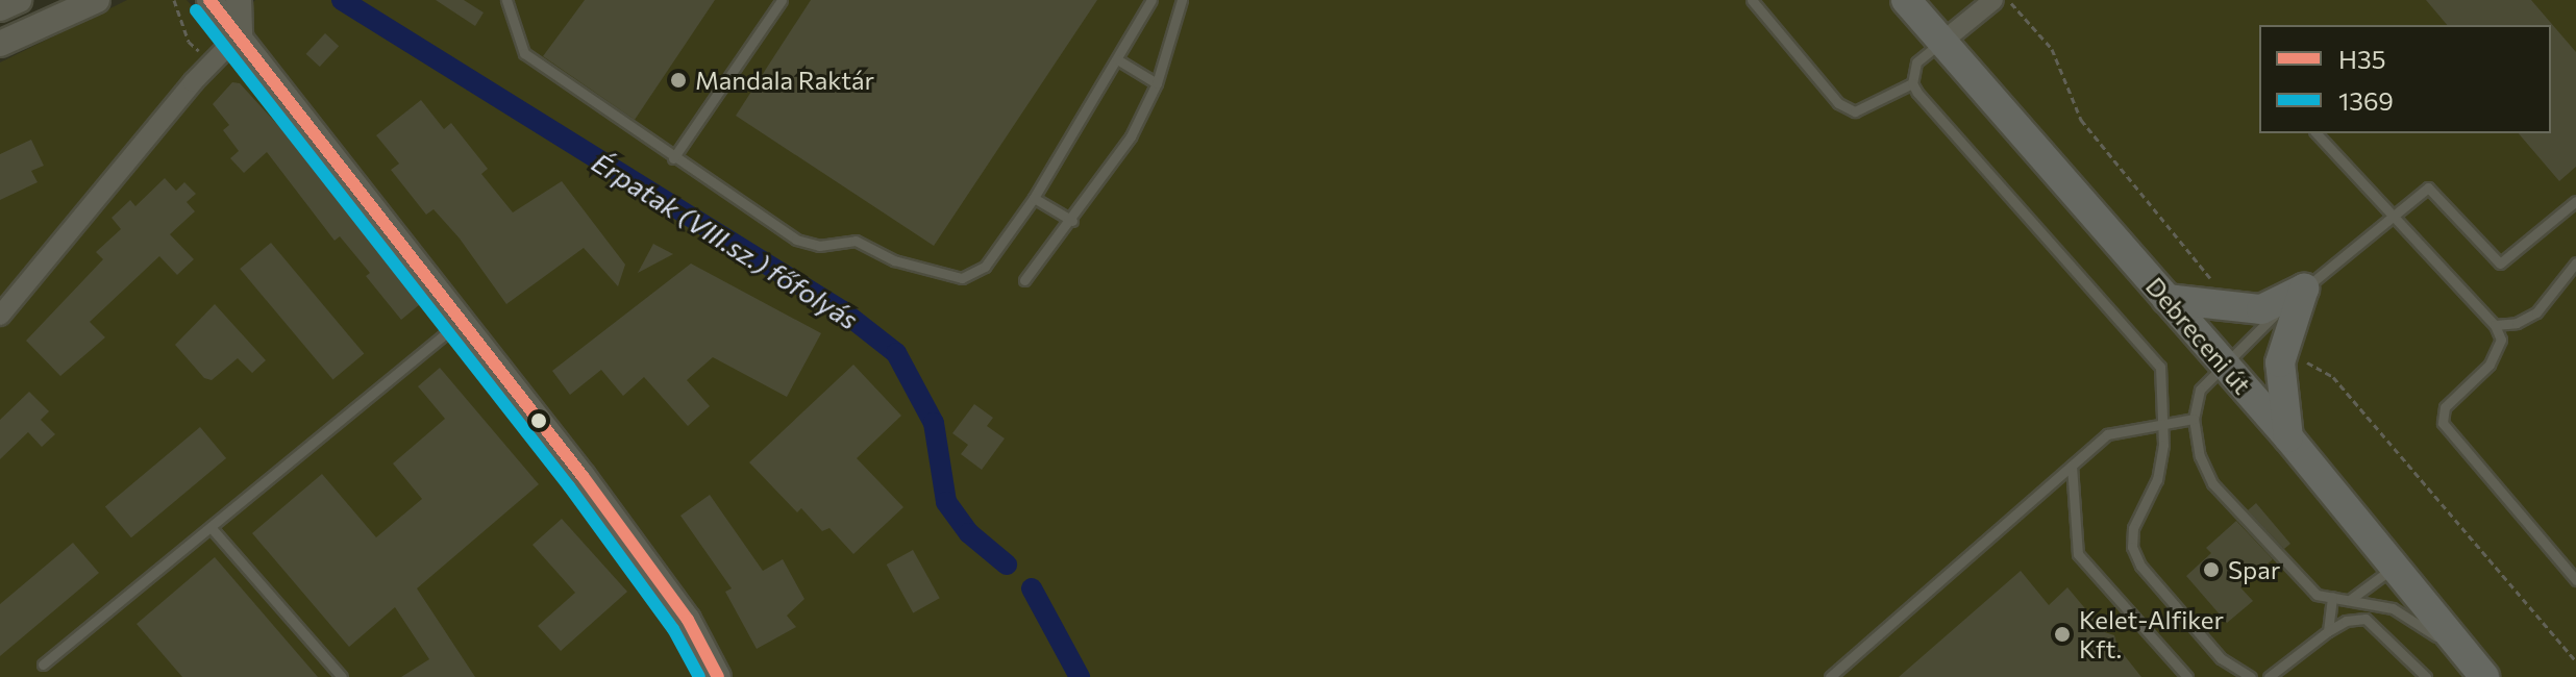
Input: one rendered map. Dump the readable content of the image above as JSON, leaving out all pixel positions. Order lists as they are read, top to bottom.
{
  "streets": {
    "main road": ["Debreceni út"]
  },
  "water": ["Érpatak (VIII.sz.) főfolyás"],
  "places": ["Mandala Raktár", "Spar", "Kelet-Alfiker Kft."],
  "lines": ["transit line H35", "transit line 1369"],
  "legend": ["H35", "1369"]
}
